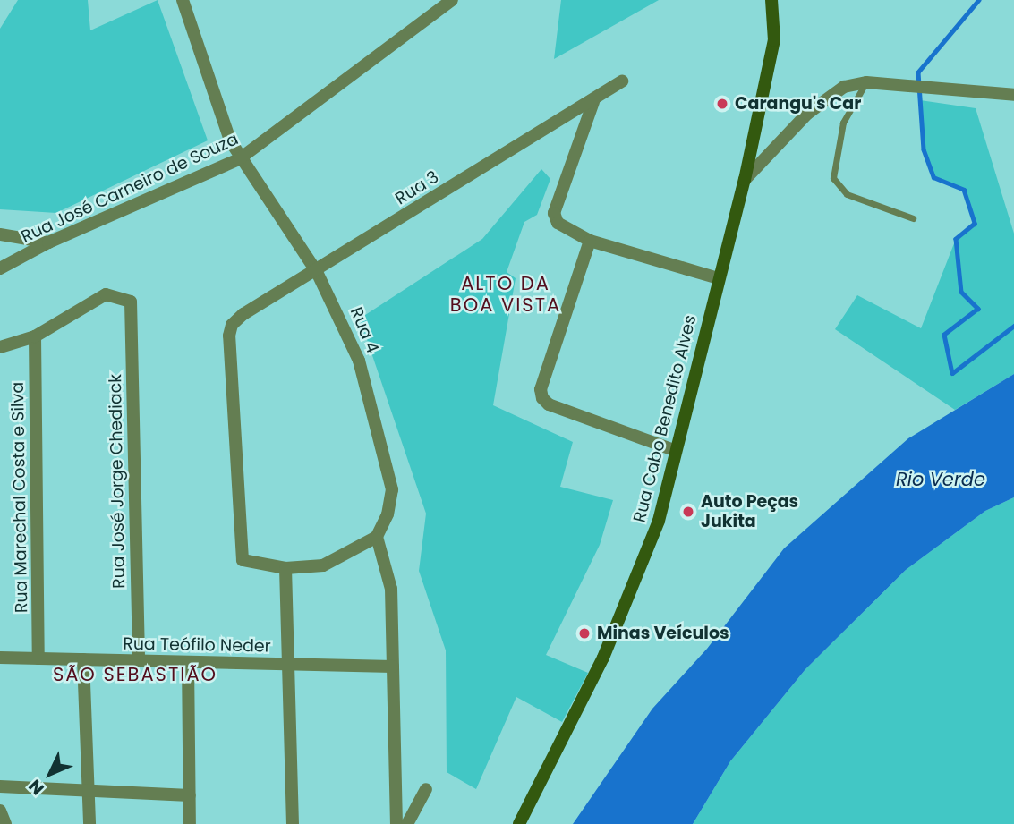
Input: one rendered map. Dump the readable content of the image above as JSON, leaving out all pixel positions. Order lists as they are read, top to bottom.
{
  "streets": {
    "main road": ["Rua Cabo Benedito Alves"],
    "street": [
      "Rua José Carneiro de Souza",
      "Rua 3",
      "Rua 4",
      "Rua José Jorge Chediack",
      "Rua Marechal Costa e Silva",
      "Rua Teófilo Neder"
    ]
  },
  "crossings": [
    ["Rua José Carneiro de Souza", "Rua 4"],
    ["Rua 3", "Rua 4"],
    ["Rua José Jorge Chediack", "Rua Marechal Costa e Silva"],
    ["Rua José Jorge Chediack", "Rua Teófilo Neder"],
    ["Rua Marechal Costa e Silva", "Rua Teófilo Neder"]
  ],
  "districts": ["ALTO DA BOA VISTA", "SÃO SEBASTIÃO"],
  "water": ["Rio Verde"],
  "places": ["Carangu's Car", "Auto Peças Jukita", "Minas Veículos"],
  "north": "bottom left"
}
